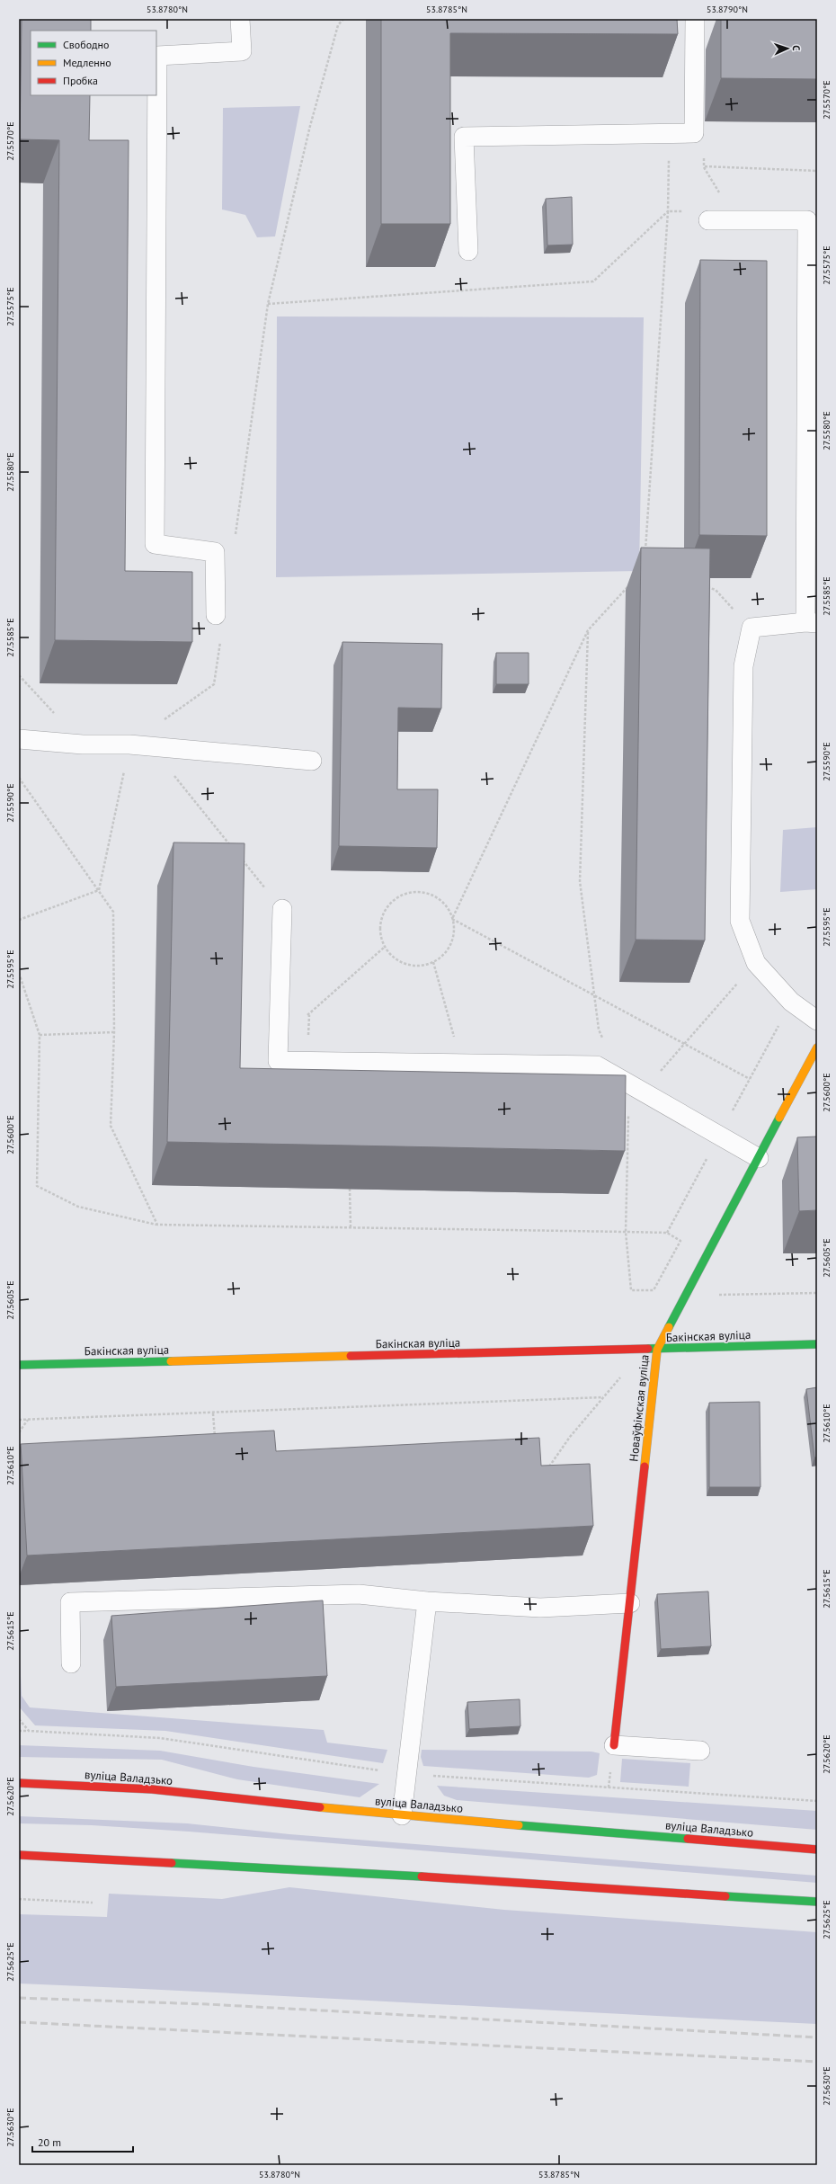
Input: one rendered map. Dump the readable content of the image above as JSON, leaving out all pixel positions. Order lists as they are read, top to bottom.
{
  "streets": {
    "main road": ["Бакінская вуліца", "Новаўфімская вуліца", "вуліца Валадзько"]
  },
  "crossings": [
    ["Бакінская вуліца", "Новаўфімская вуліца"]
  ],
  "legend": ["Свободно", "Медленно", "Пробка"],
  "scale_bar": "20 m",
  "north": "right",
  "coordinates": [
    "53.8780°N",
    "53.8785°N",
    "53.8790°N",
    "27.5570°E",
    "27.5575°E",
    "27.5580°E",
    "27.5585°E",
    "27.5590°E",
    "27.5595°E",
    "27.5600°E",
    "27.5605°E",
    "27.5610°E",
    "27.5615°E",
    "27.5620°E",
    "27.5625°E",
    "27.5630°E"
  ]
}
